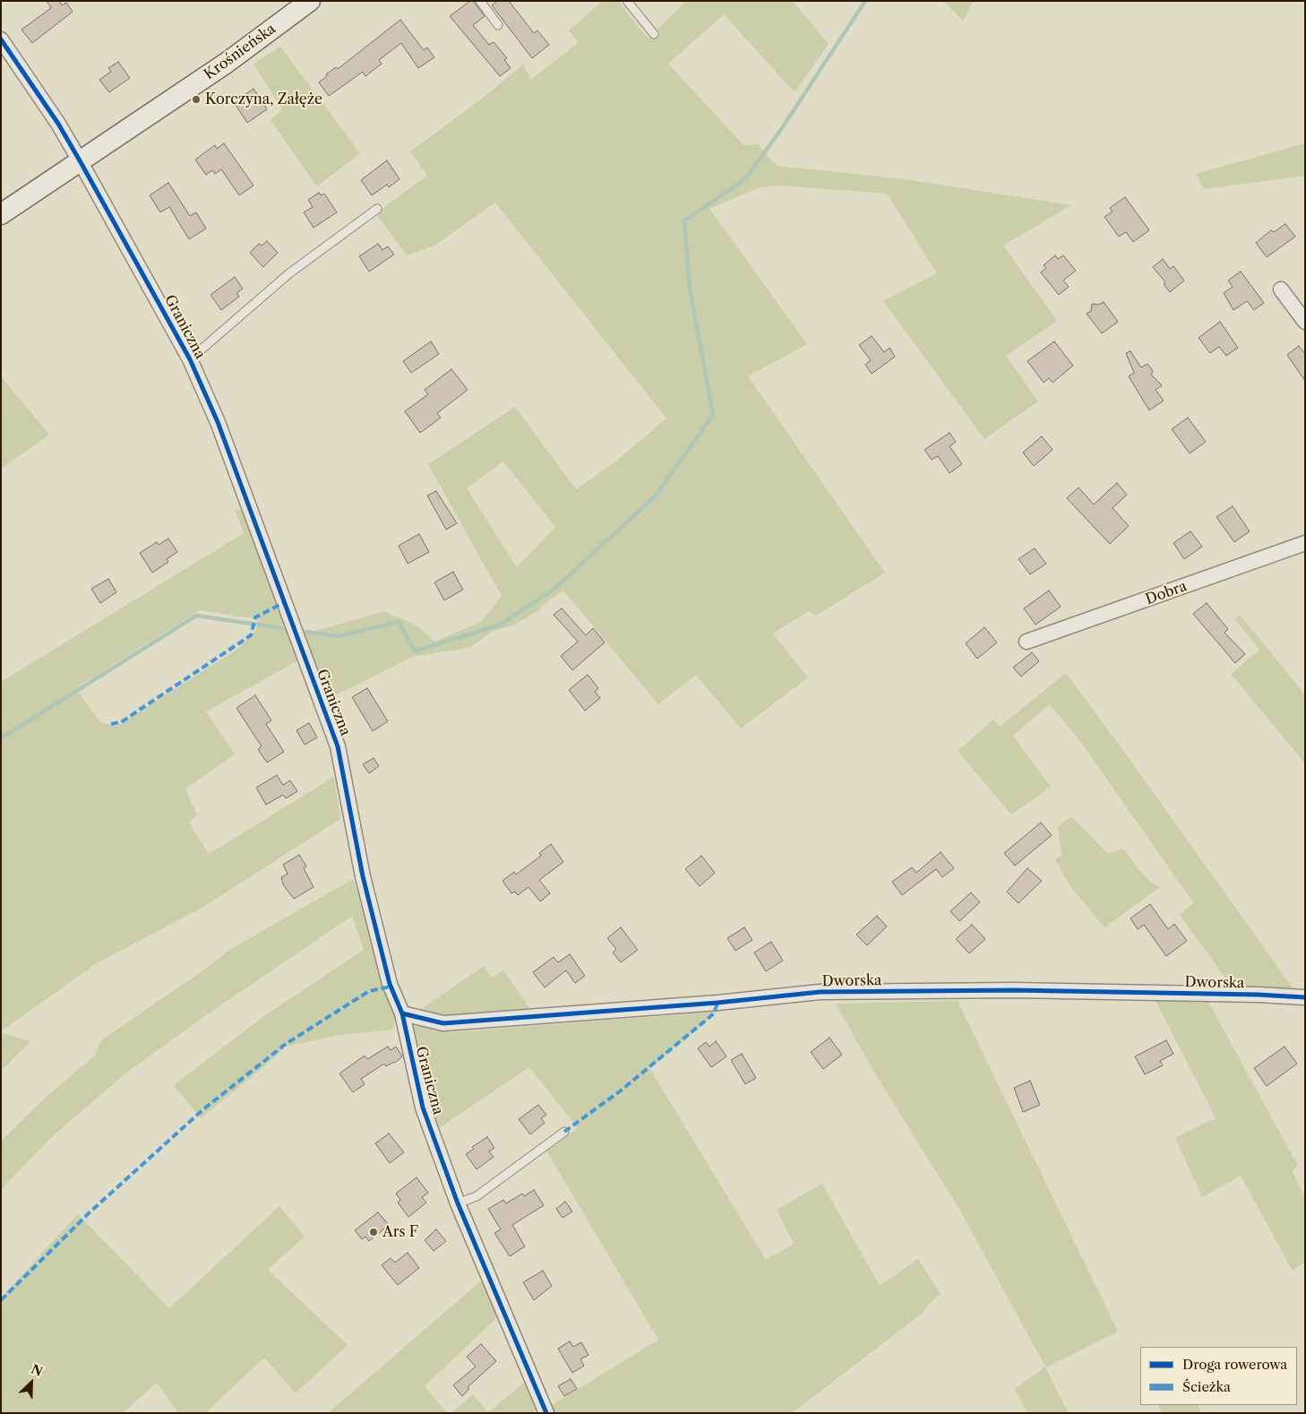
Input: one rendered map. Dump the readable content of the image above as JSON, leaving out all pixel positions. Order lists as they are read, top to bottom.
{
  "streets": {
    "main road": ["Krośnieńska"],
    "street": ["Graniczna", "Dobra", "Dworska"]
  },
  "crossings": [
    ["Krośnieńska", "Graniczna"],
    ["Graniczna", "Dworska"]
  ],
  "places": ["Korczyna, Załęże", "Ars F"],
  "legend": ["Droga rowerowa", "Ścieżka"],
  "north": "top right"
}
